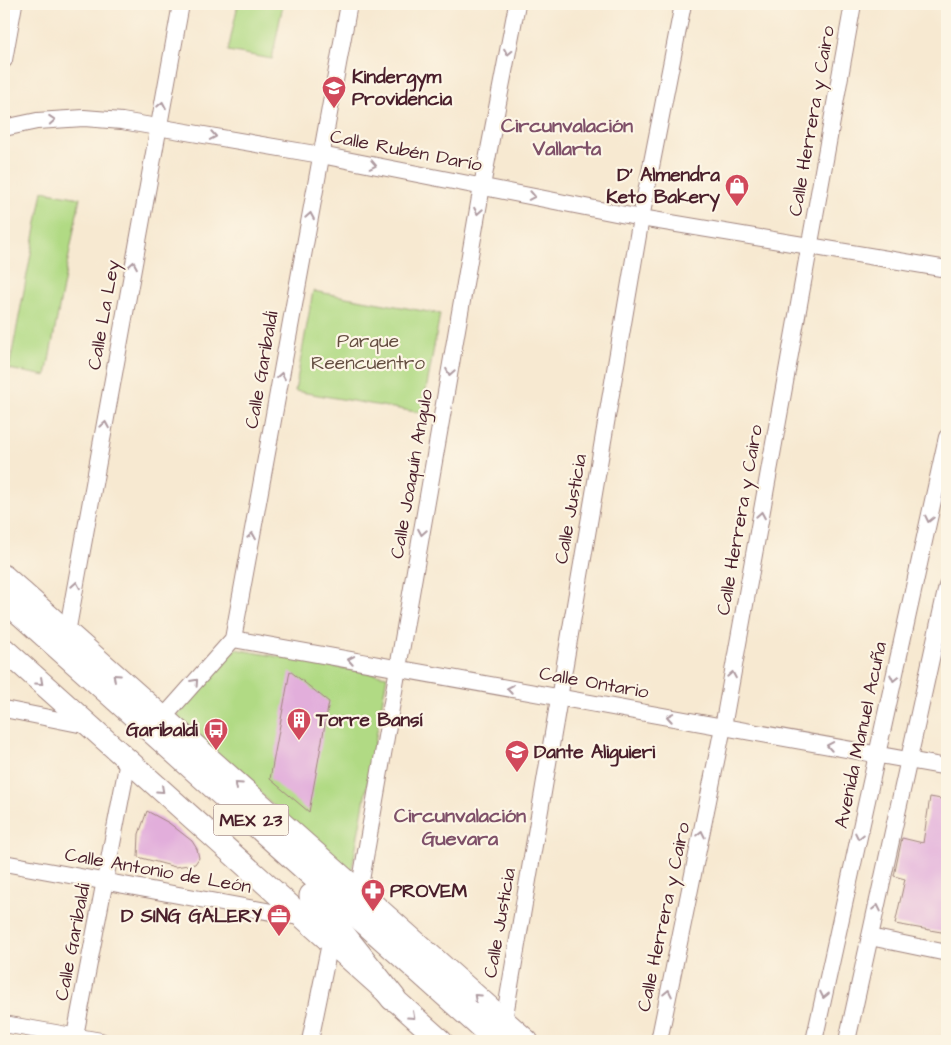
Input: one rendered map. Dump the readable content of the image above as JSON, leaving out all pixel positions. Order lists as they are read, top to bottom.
{
  "streets": {
    "main road": ["MEX 23"],
    "street": [
      "Calle Herrera y Cairo",
      "Calle Rubén Darío",
      "Calle La Ley",
      "Calle Garibaldi",
      "Calle Joaquín Angulo",
      "Calle Justicia",
      "Calle Ontario",
      "Avenida Manuel Acuña",
      "Calle Antonio de León"
    ]
  },
  "crossings": [
    ["Calle Herrera y Cairo", "Calle Rubén Darío"],
    ["Calle Herrera y Cairo", "Calle Ontario"],
    ["Calle Rubén Darío", "Calle La Ley"],
    ["Calle Rubén Darío", "Calle Garibaldi"],
    ["Calle Rubén Darío", "Calle Joaquín Angulo"],
    ["Calle Rubén Darío", "Calle Justicia"],
    ["Calle Garibaldi", "Calle Ontario"],
    ["Calle Garibaldi", "Calle Antonio de León"],
    ["Calle Joaquín Angulo", "Calle Ontario"],
    ["Calle Justicia", "Calle Ontario"],
    ["Calle Justicia", "MEX 23"],
    ["Calle Ontario", "Avenida Manuel Acuña"],
    ["MEX 23", "Calle Antonio de León"]
  ],
  "one_way": [
    "Calle Herrera y Cairo",
    "Calle Rubén Darío",
    "Calle La Ley",
    "Calle Garibaldi",
    "Calle Joaquín Angulo",
    "Calle Ontario"
  ],
  "districts": ["Circunvalación Vallarta", "Circunvalación Guevara"],
  "parks": ["Parque Reencuentro"],
  "places": {
    "school or university": ["Kindergym Providencia", "Dante Aliguieri"],
    "shop": ["D' Almendra Keto Bakery"],
    "building": ["Torre Bansí"],
    "bus stop": ["Garibaldi"],
    "pharmacy": ["PROVEM"],
    "office": ["D SING GALERY"]
  }
}
